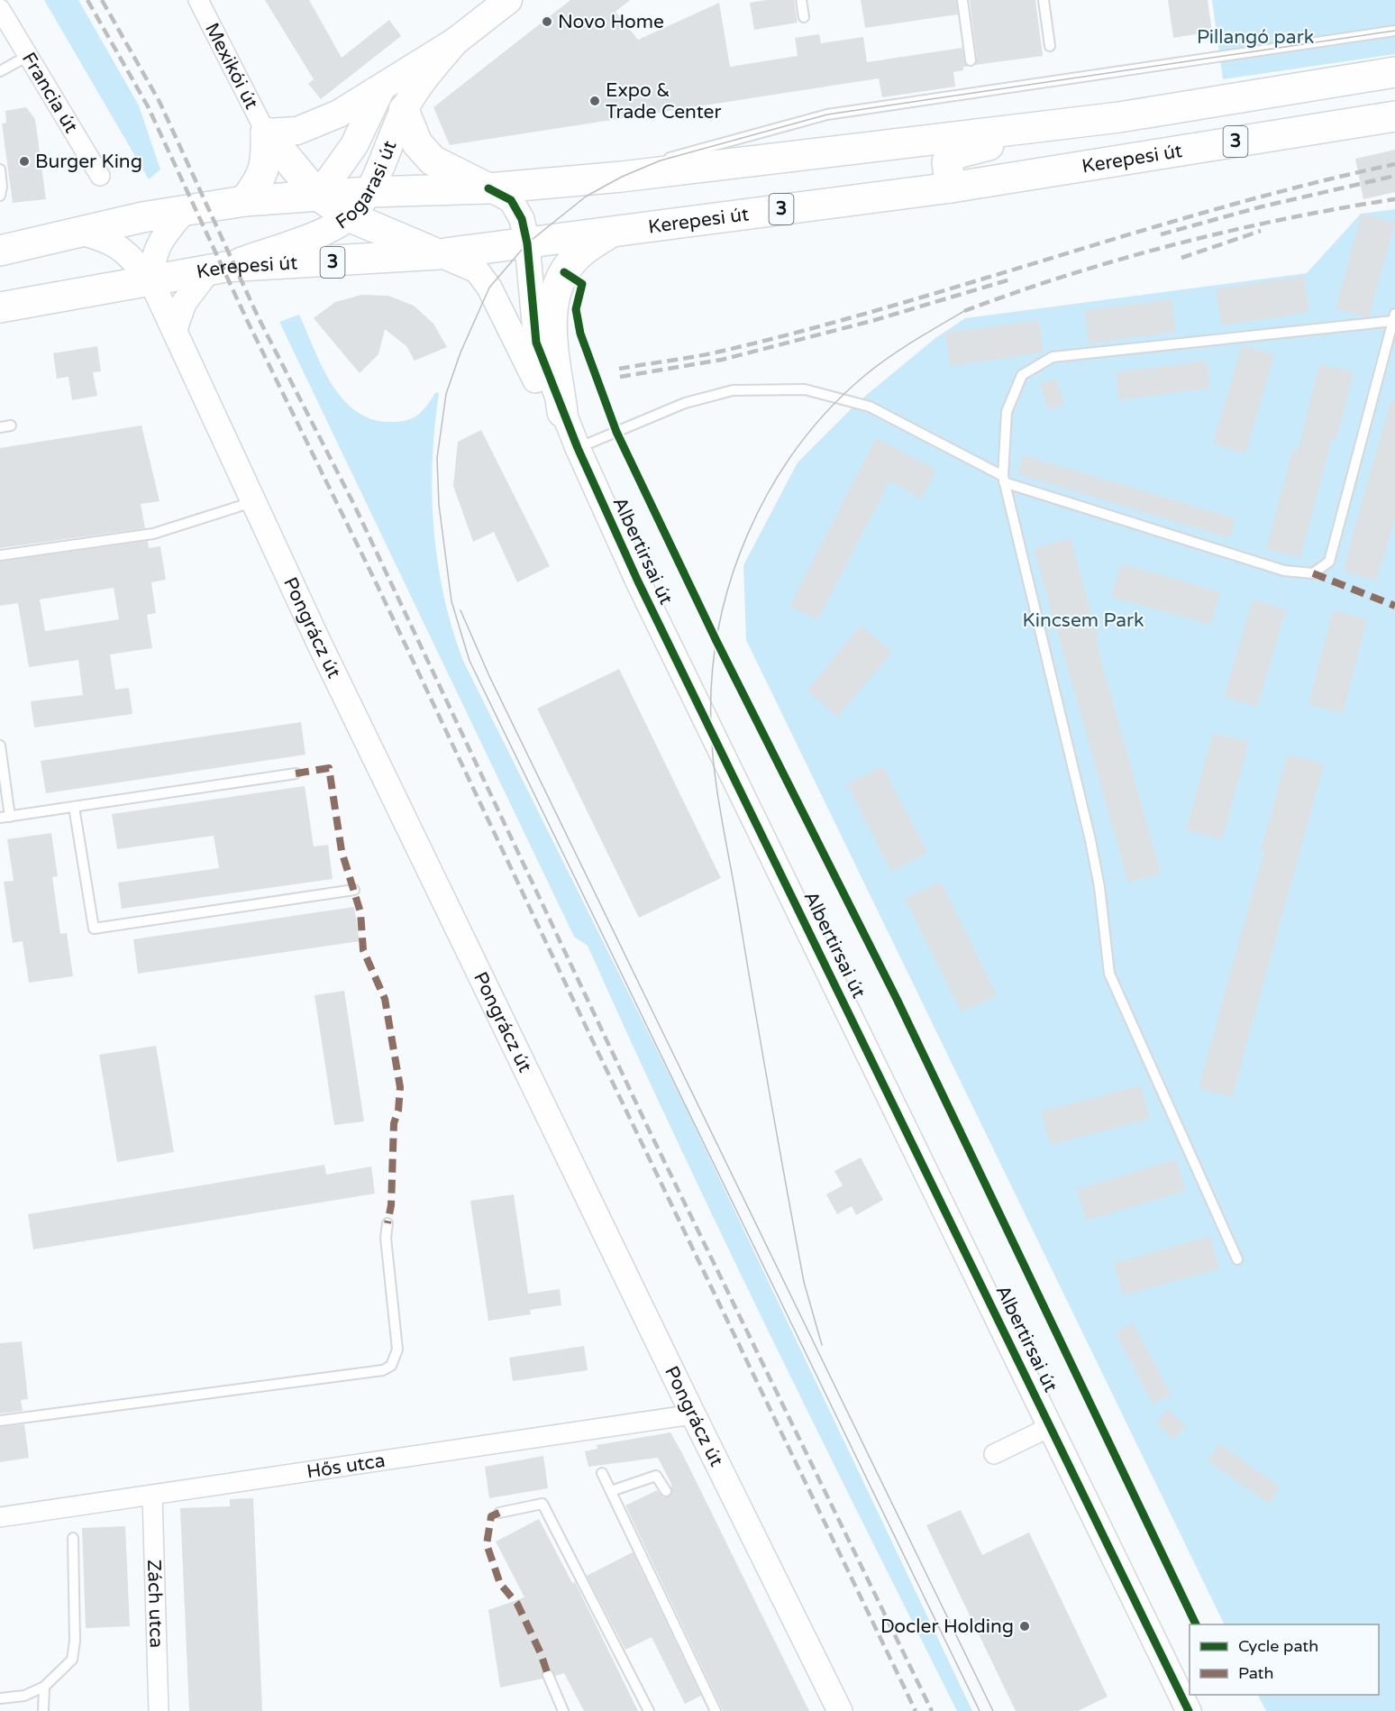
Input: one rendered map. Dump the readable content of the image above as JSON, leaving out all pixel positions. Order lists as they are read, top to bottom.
{
  "streets": {
    "main road": ["3", "Kerepesi út", "Fogarasi út"],
    "street": [
      "Mexikói út",
      "Francia út",
      "Albertirsai út",
      "Pongrácz út",
      "Hős utca",
      "Zách utca"
    ]
  },
  "crossings": [
    ["3", "Fogarasi út"],
    ["3", "Albertirsai út"],
    ["3", "Pongrácz út"],
    ["Kerepesi út", "Fogarasi út"],
    ["Kerepesi út", "Albertirsai út"],
    ["Kerepesi út", "Pongrácz út"],
    ["Pongrácz út", "Hős utca"],
    ["Hős utca", "Zách utca"]
  ],
  "parks": ["Pillangó park", "Kincsem Park"],
  "places": [
    "Novo Home",
    "Expo & Trade Center",
    "Burger King",
    "Docler Holding"
  ],
  "legend": ["Cycle path", "Path"]
}
